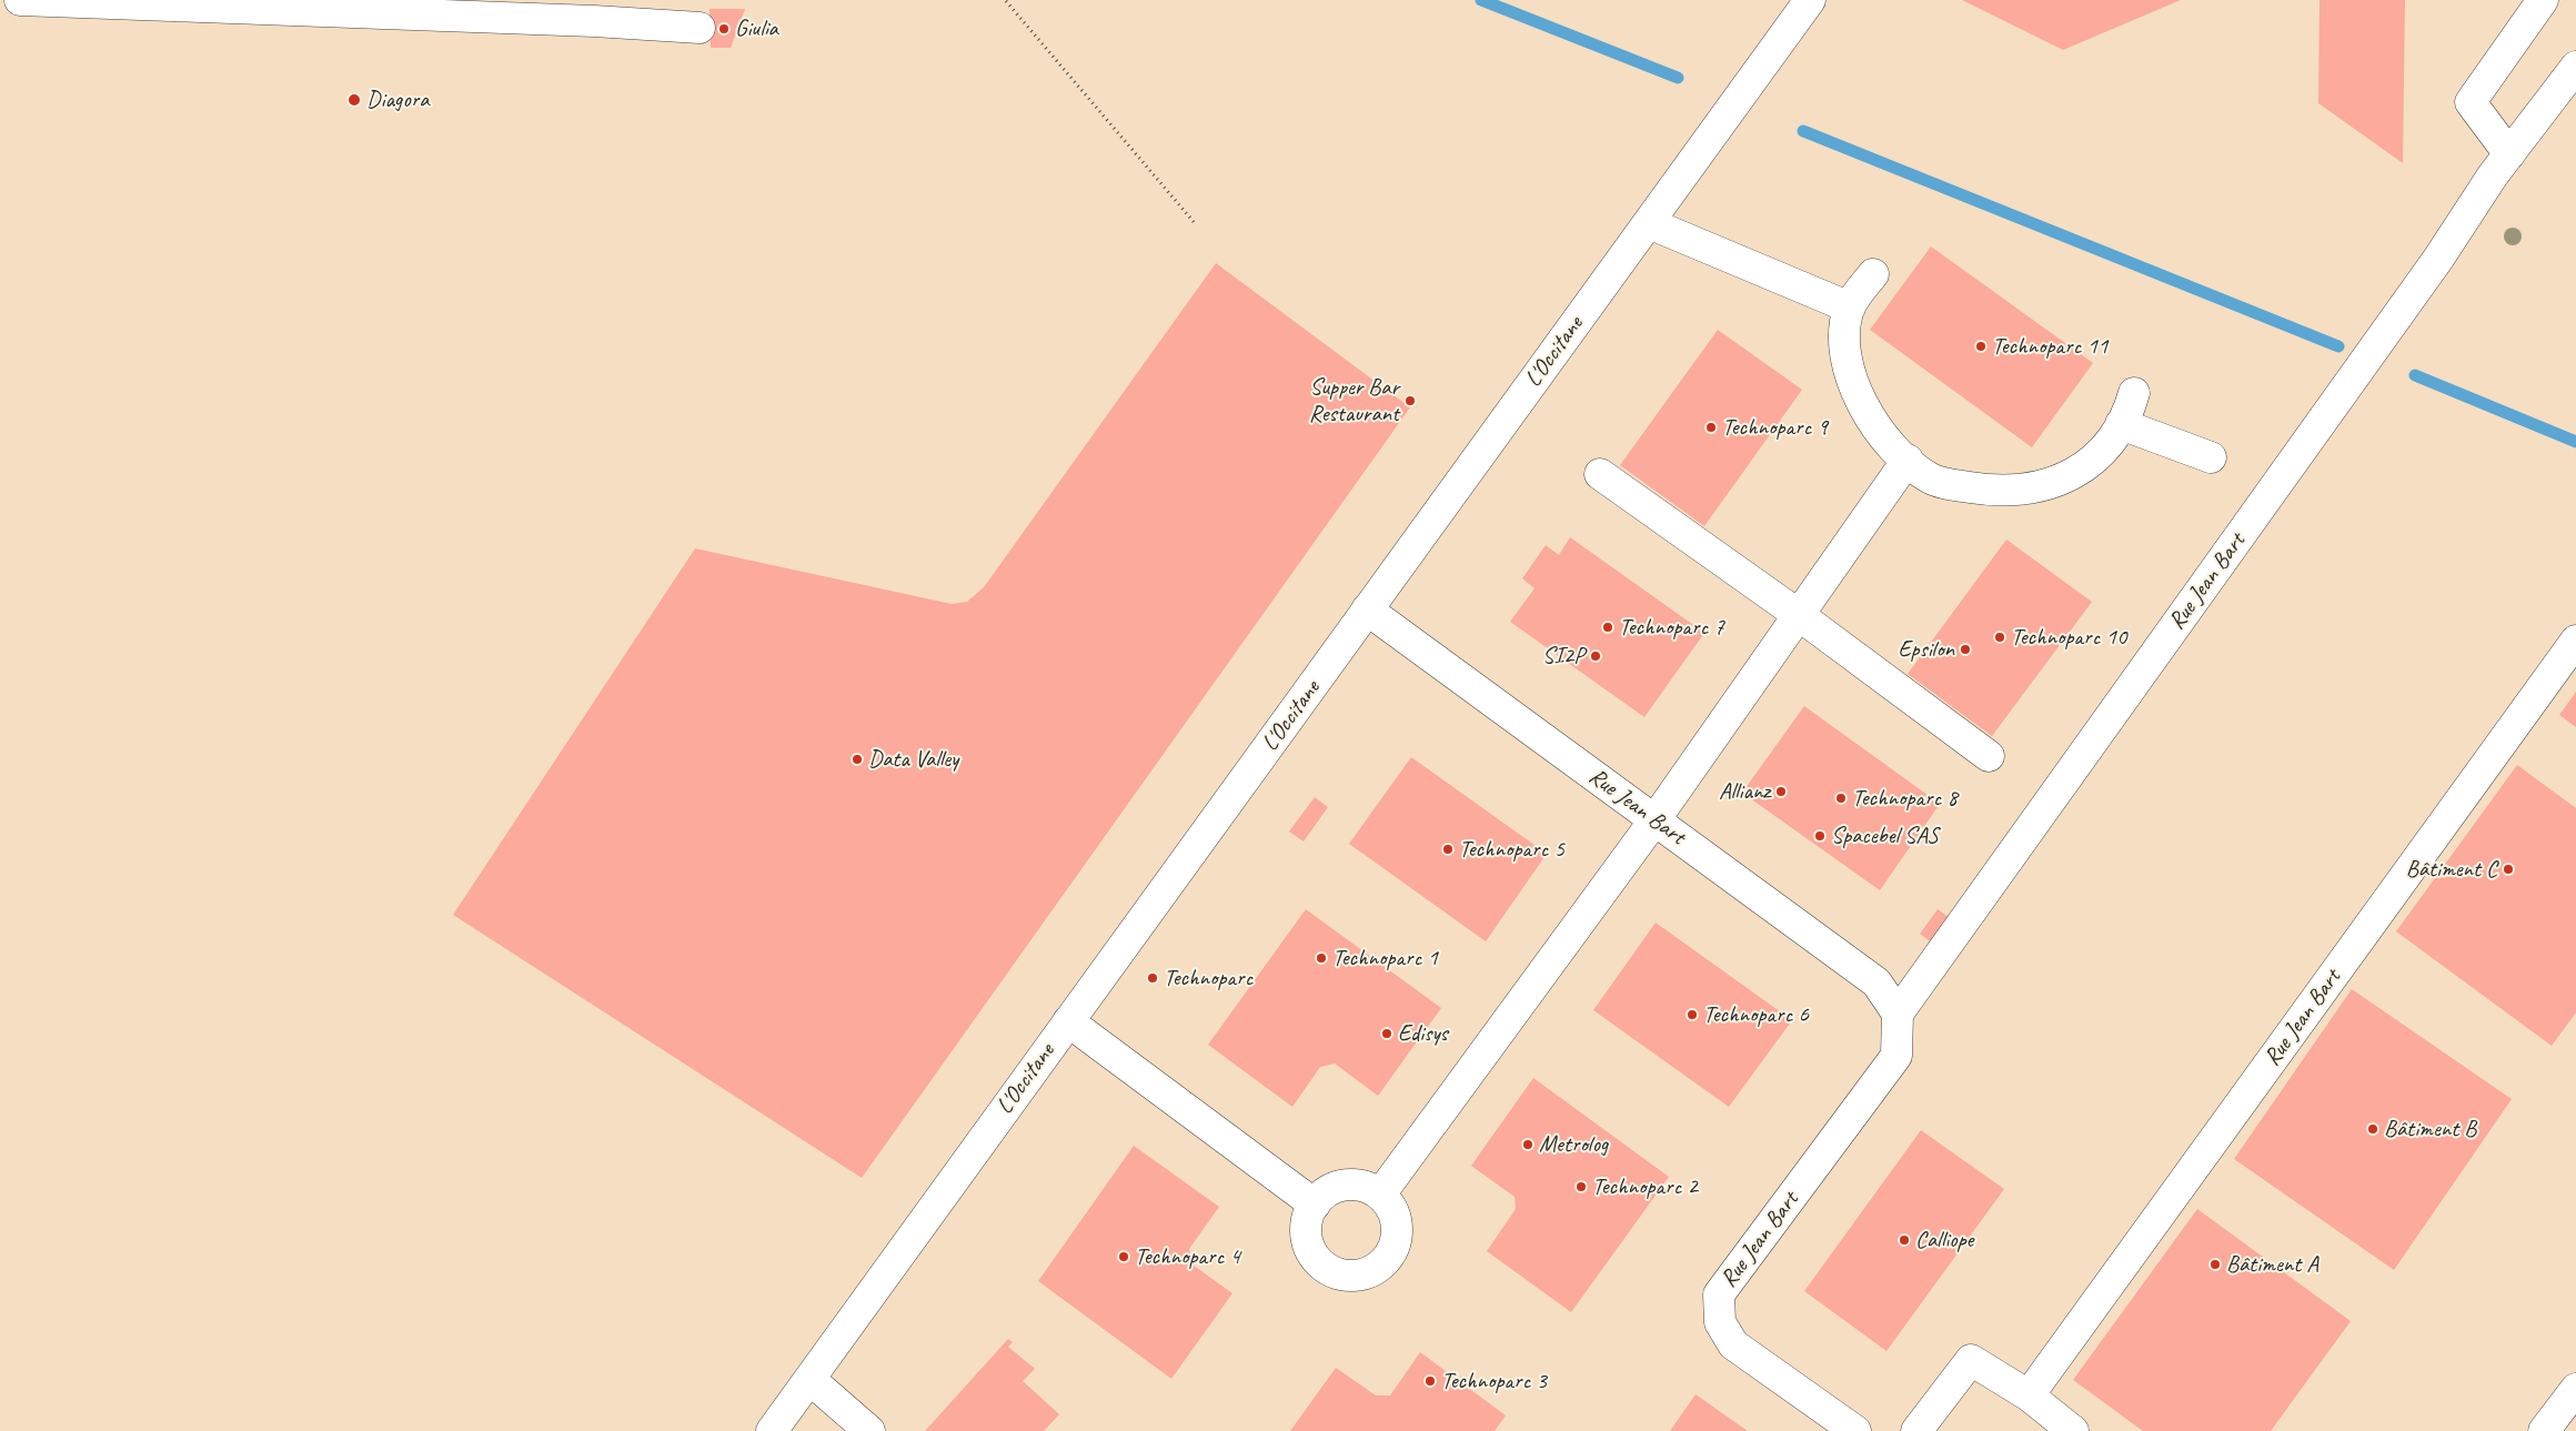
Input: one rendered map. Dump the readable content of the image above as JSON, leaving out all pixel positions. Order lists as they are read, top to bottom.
{
  "streets": {
    "street": ["L'Occitane", "Rue Jean Bart"]
  },
  "crossings": [
    ["L'Occitane", "Rue Jean Bart"]
  ],
  "places": [
    "Giulia",
    "Diagora",
    "Technoparc 11",
    "Supper Bar Restaurant",
    "Technoparc 9",
    "Technoparc 7",
    "Technoparc 10",
    "Epsilon",
    "SI2P",
    "Data Valley",
    "Allianz",
    "Technoparc 8",
    "Spacebel SAS",
    "Technoparc 5",
    "Bâtiment C",
    "Technoparc 1",
    "Technoparc",
    "Technoparc 6",
    "Edisys",
    "Bâtiment B",
    "Metrolog",
    "Technoparc 2",
    "Calliope",
    "Technoparc 4",
    "Bâtiment A",
    "Technoparc 3"
  ]
}
